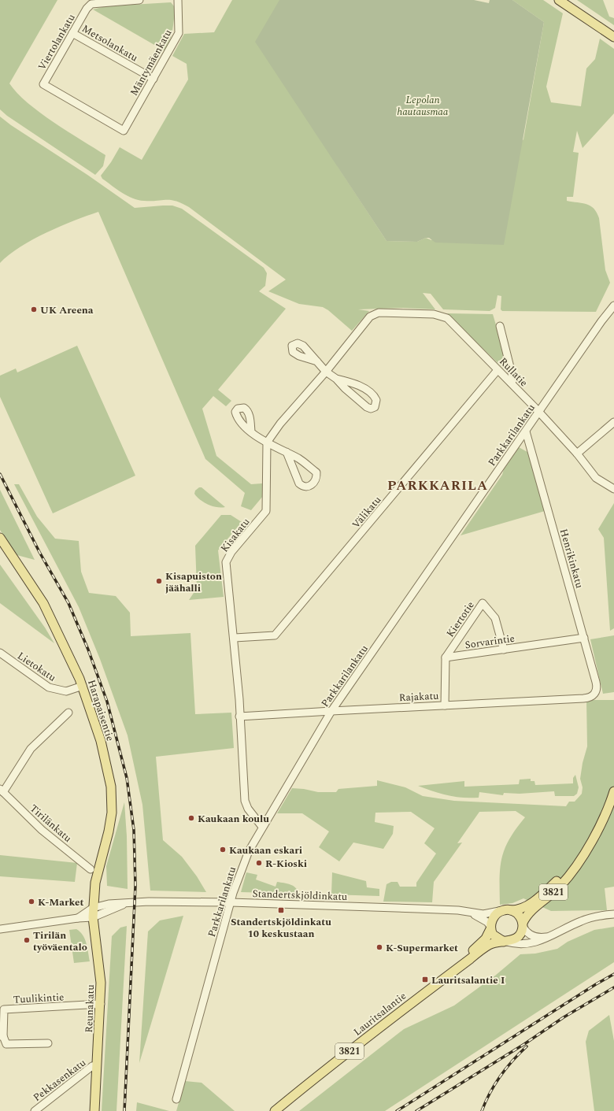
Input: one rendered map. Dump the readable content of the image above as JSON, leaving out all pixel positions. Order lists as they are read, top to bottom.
{
  "streets": {
    "main road": [
      "Harapaisentie",
      "3821",
      "Reunakatu",
      "Lauritsalantie"
    ],
    "street": [
      "Viertolankatu",
      "Metsolankatu",
      "Mäntymäenkatu",
      "Rullatie",
      "Parkkarilankatu",
      "Välikatu",
      "Kisakatu",
      "Henrikinkatu",
      "Kiertotie",
      "Sorvarintie",
      "Lietokatu",
      "Rajakatu",
      "Tirilänkatu",
      "Standertskjöldinkatu",
      "Tuulikintie",
      "Pekkasenkatu"
    ]
  },
  "crossings": [
    ["Viertolankatu", "Metsolankatu"],
    ["Viertolankatu", "Mäntymäenkatu"],
    ["Metsolankatu", "Mäntymäenkatu"],
    ["Rullatie", "Parkkarilankatu"],
    ["Rullatie", "Välikatu"],
    ["Parkkarilankatu", "Kisakatu"],
    ["Parkkarilankatu", "Henrikinkatu"],
    ["Parkkarilankatu", "Rajakatu"],
    ["Parkkarilankatu", "Standertskjöldinkatu"],
    ["Välikatu", "Kisakatu"],
    ["Kisakatu", "Rajakatu"],
    ["Henrikinkatu", "Sorvarintie"],
    ["Henrikinkatu", "Rajakatu"],
    ["Kiertotie", "Sorvarintie"],
    ["Lietokatu", "Harapaisentie"],
    ["Harapaisentie", "Standertskjöldinkatu"],
    ["Harapaisentie", "Reunakatu"],
    ["3821", "Standertskjöldinkatu"],
    ["3821", "Lauritsalantie"],
    ["Standertskjöldinkatu", "Reunakatu"],
    ["Standertskjöldinkatu", "Lauritsalantie"],
    ["Tuulikintie", "Reunakatu"],
    ["Reunakatu", "Pekkasenkatu"]
  ],
  "districts": ["PARKKARILA"],
  "parks": ["Lepolan hautausmaa"],
  "places": {
    "other": [
      "UK Areena",
      "Kisapuiston jäähalli",
      "Kaukaan koulu",
      "Kaukaan eskari",
      "R-Kioski",
      "K-Market",
      "Tirilän työväentalo",
      "K-Supermarket"
    ],
    "transit": ["Standertskjöldinkatu 10 keskustaan", "Lauritsalantie I"]
  }
}
